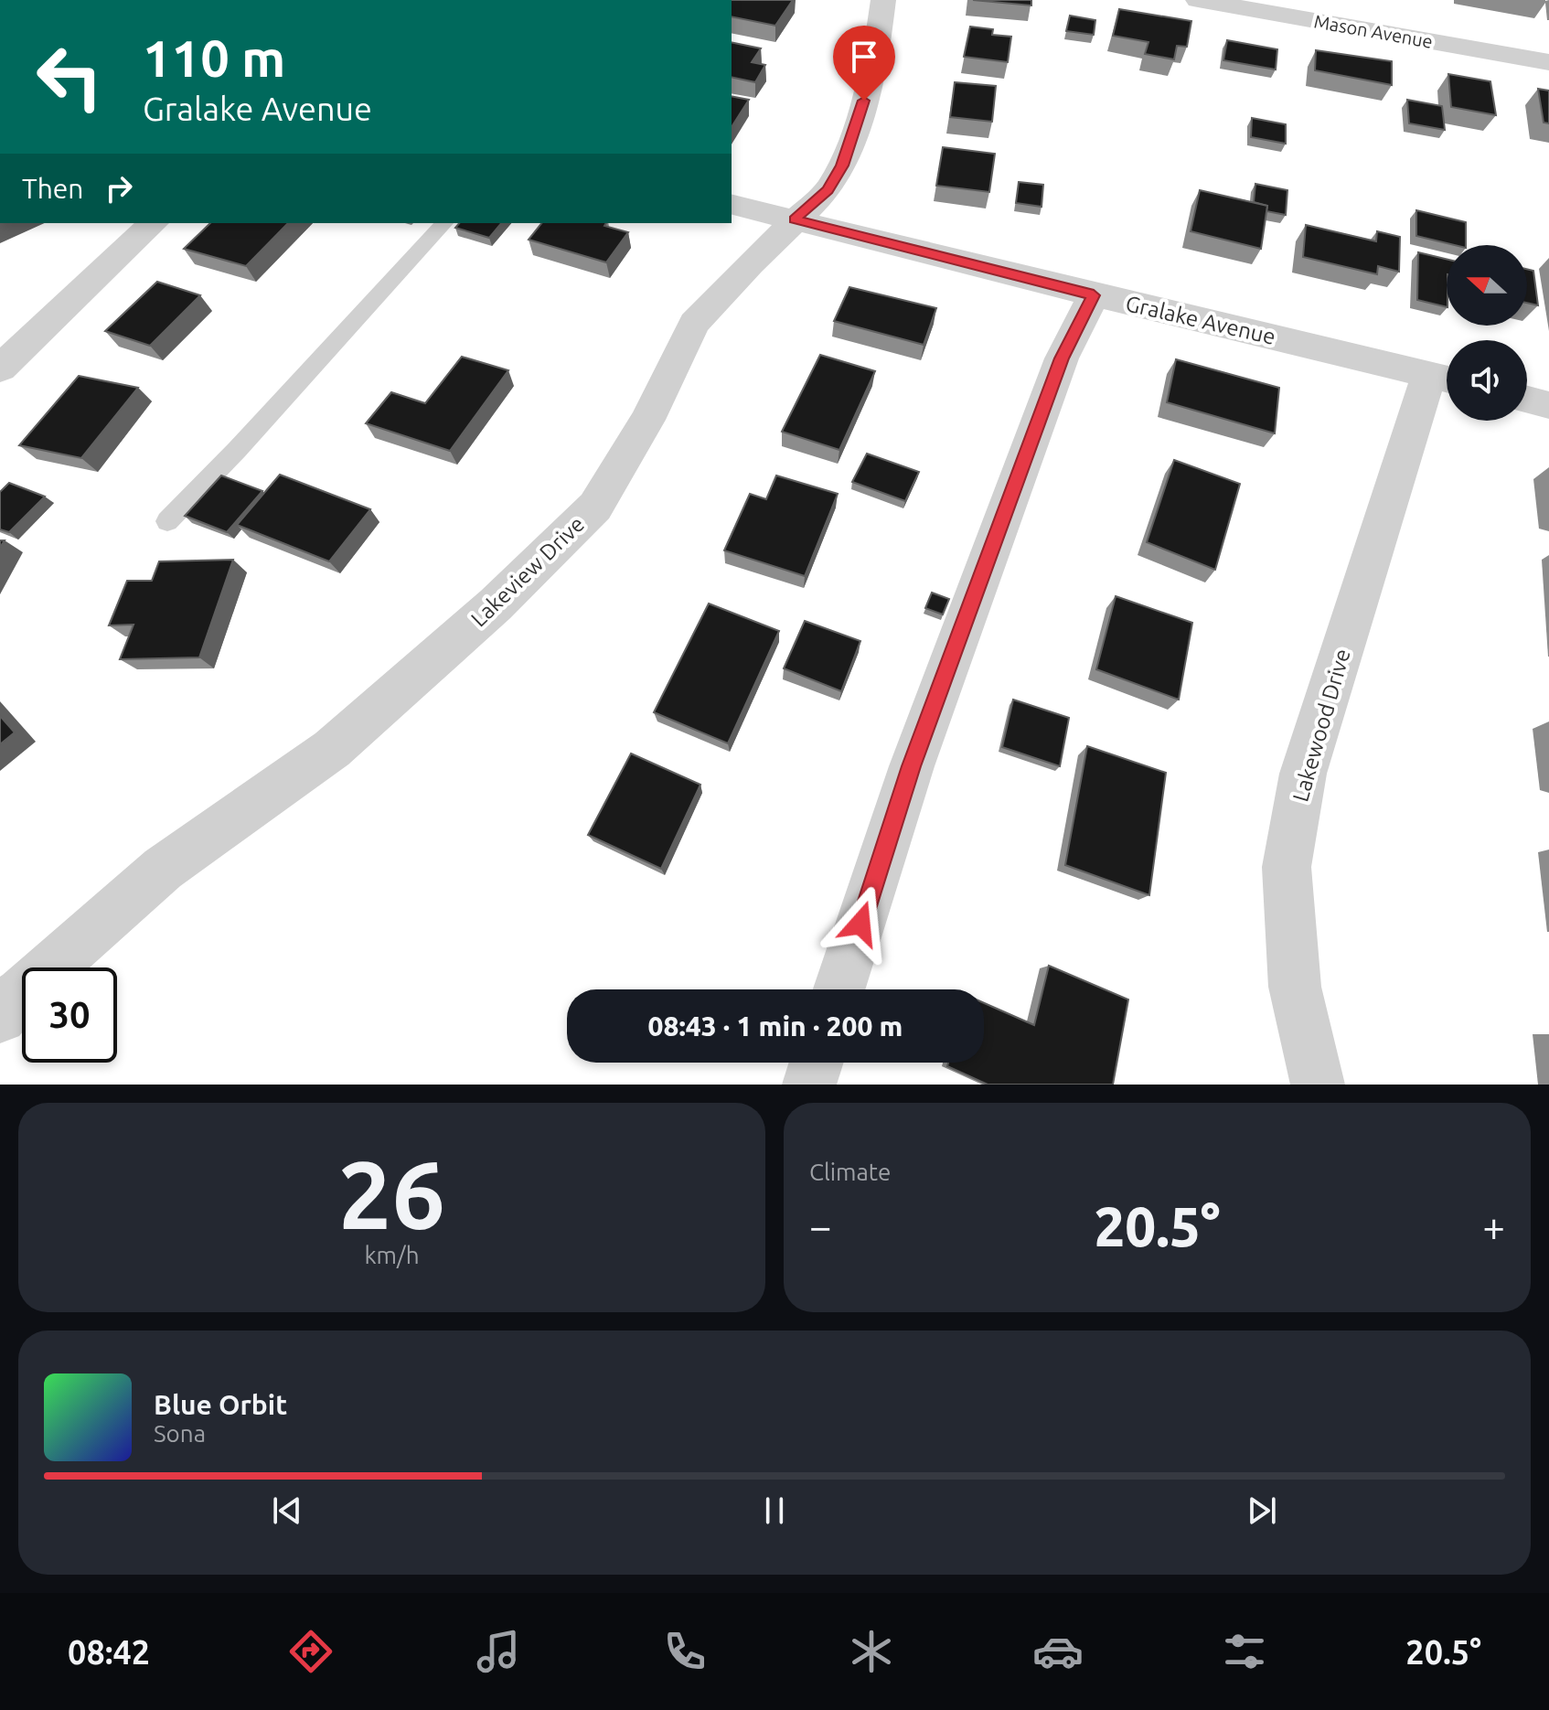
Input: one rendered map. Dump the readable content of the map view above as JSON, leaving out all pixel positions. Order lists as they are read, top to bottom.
{
  "streets": {
    "street": [
      "Mason Avenue",
      "Gralake Avenue",
      "Lakeview Drive",
      "Lakewood Drive"
    ]
  },
  "crossings": [
    ["Gralake Avenue", "Lakeview Drive"],
    ["Gralake Avenue", "Lakewood Drive"]
  ],
  "north": "left",
  "page": {
    "turn": ["110 m", "Gralake Avenue"],
    "then": "Then",
    "limit": "30",
    "trip": "08:43 · 1 min · 200 m",
    "tile": [
      ["26", "km/h"],
      "Climate"
    ],
    "heat": ["−", "20.5°", "+"],
    "song": ["Blue Orbit", "Sona"],
    "tabs": ["08:42", "20.5°"]
  }
}
